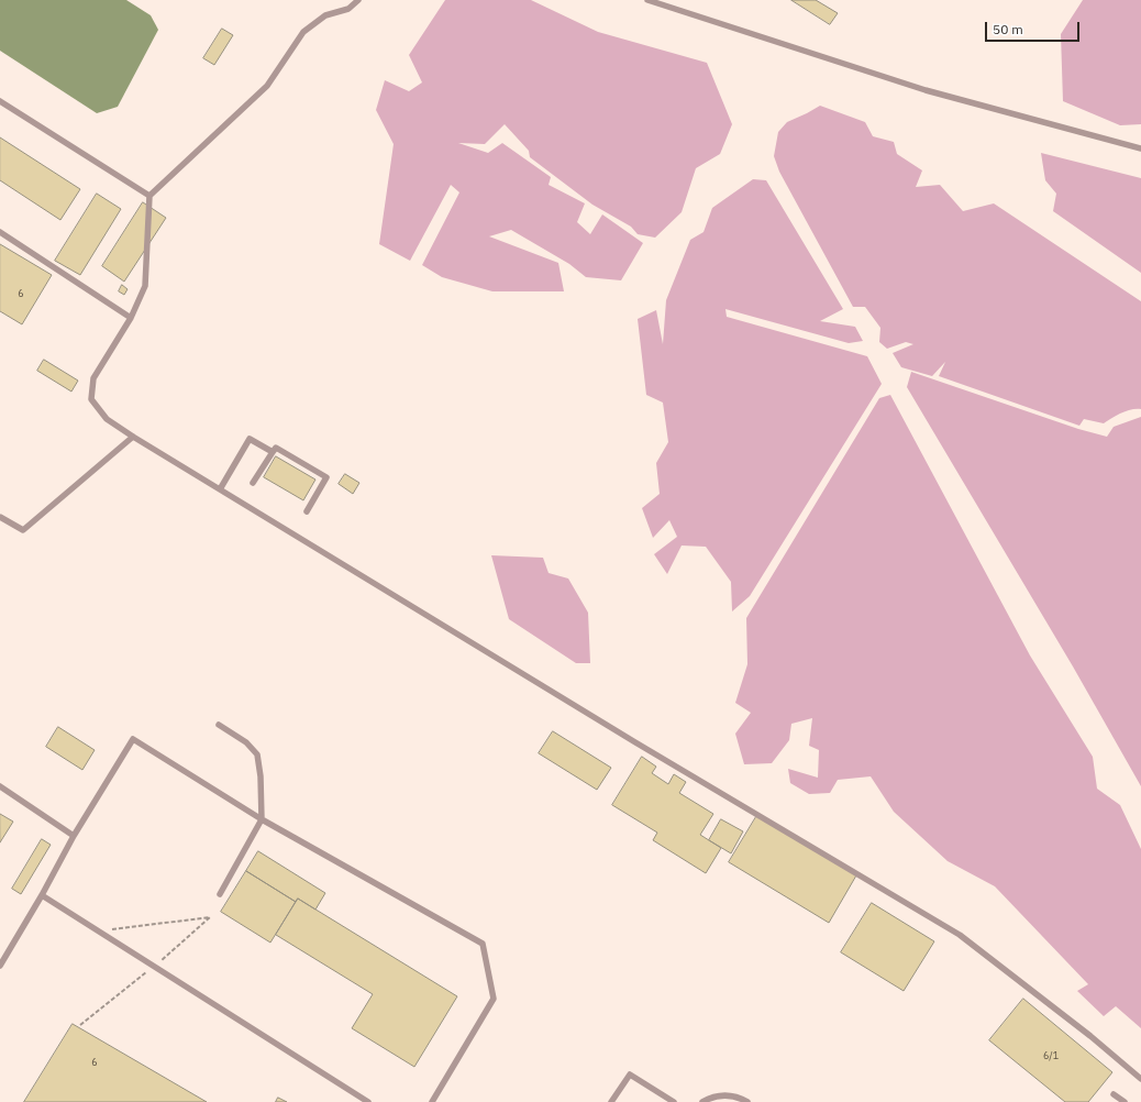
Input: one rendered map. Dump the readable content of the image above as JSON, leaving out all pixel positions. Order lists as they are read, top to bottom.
{
  "house_numbers": ["6", "6/1", "6"],
  "scale_bar": "50 m"
}
